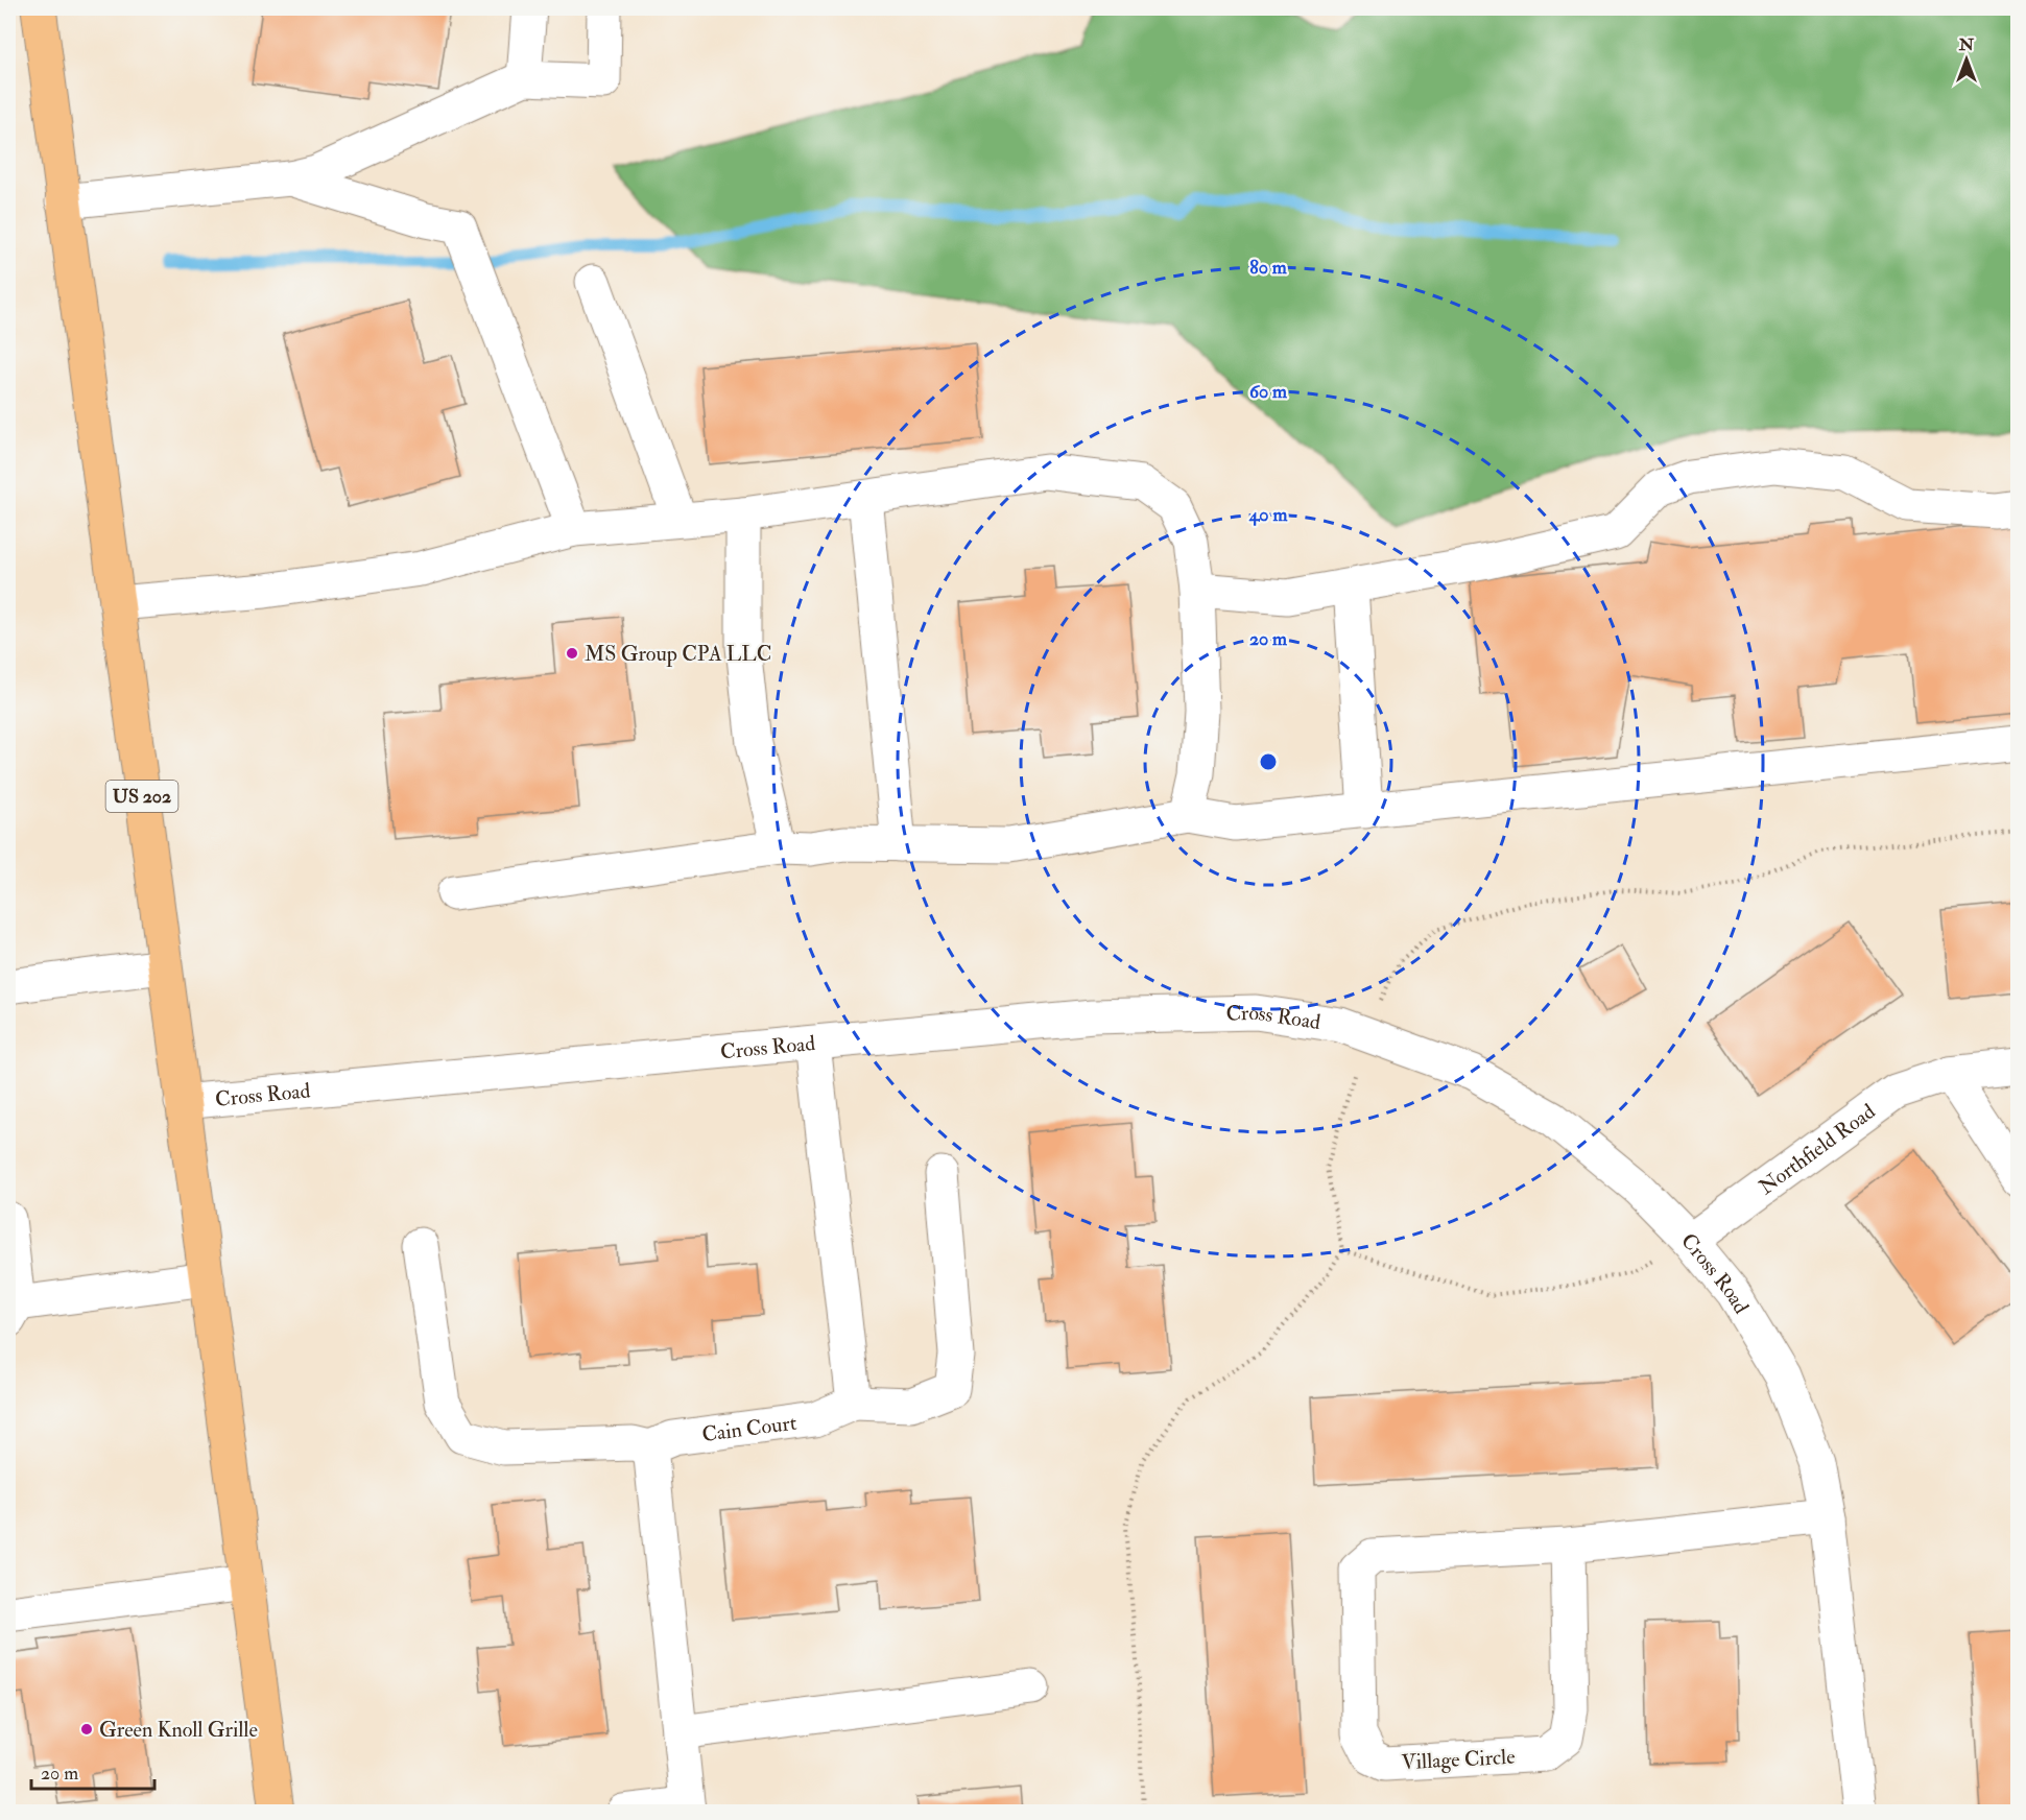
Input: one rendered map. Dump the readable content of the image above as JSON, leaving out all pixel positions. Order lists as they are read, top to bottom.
{
  "streets": {
    "highway": ["US 202"],
    "street": [
      "Cross Road",
      "Northfield Road",
      "Cain Court",
      "Village Circle"
    ]
  },
  "crossings": [
    ["US 202", "Cross Road"],
    ["Cross Road", "Northfield Road"],
    ["Cross Road", "Village Circle"]
  ],
  "places": ["MS Group CPA LLC", "Green Knoll Grille"],
  "scale_bar": "20 m",
  "north": "top",
  "rings": [
    "80 m",
    "60 m",
    "40 m",
    "20 m"
  ]
}
